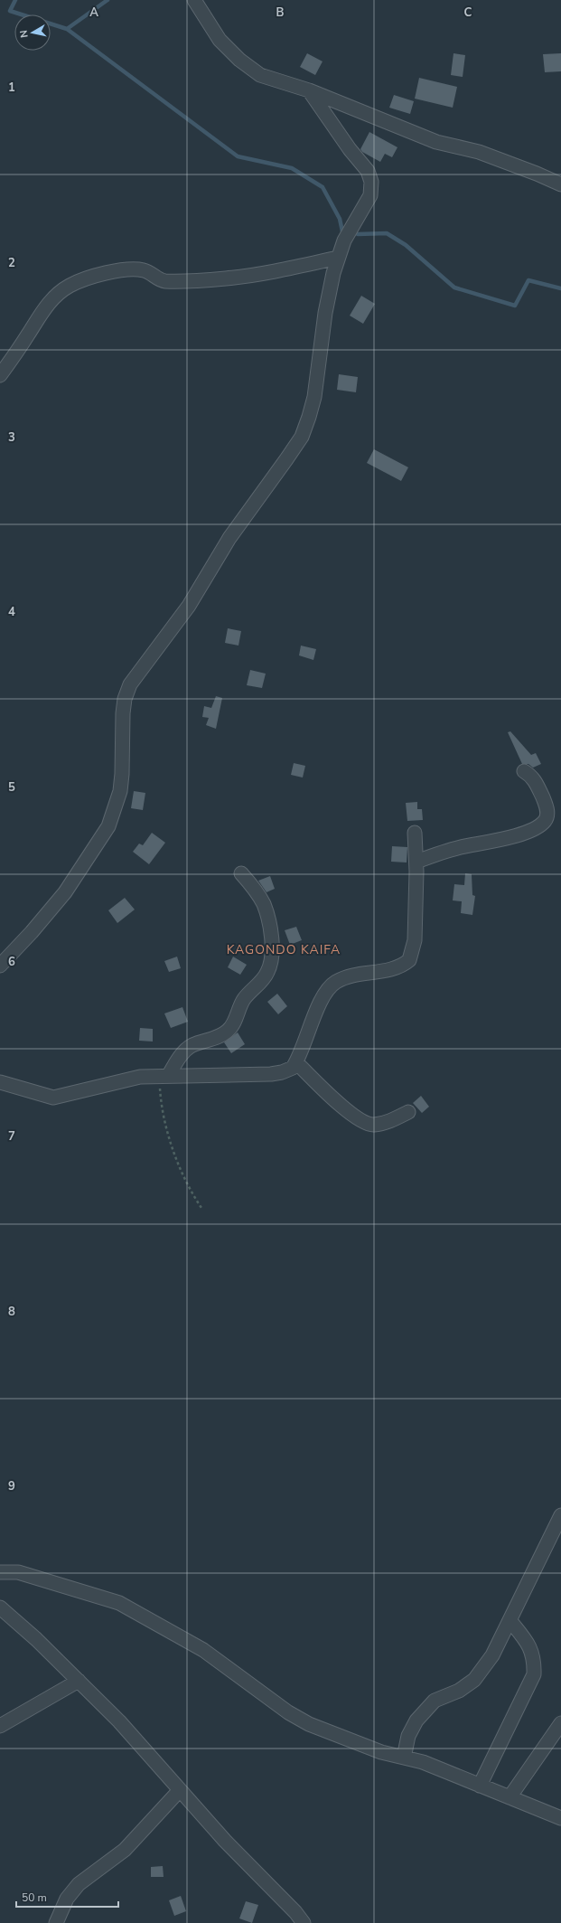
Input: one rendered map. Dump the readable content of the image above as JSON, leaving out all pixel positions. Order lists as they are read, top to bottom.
{
  "districts": ["KAGONDO KAIFA"],
  "scale_bar": "50 m",
  "north": "left",
  "grid": {
    "columns": ["A", "B", "C"],
    "rows": [
      "1",
      "2",
      "3",
      "4",
      "5",
      "6",
      "7",
      "8",
      "9"
    ]
  }
}
